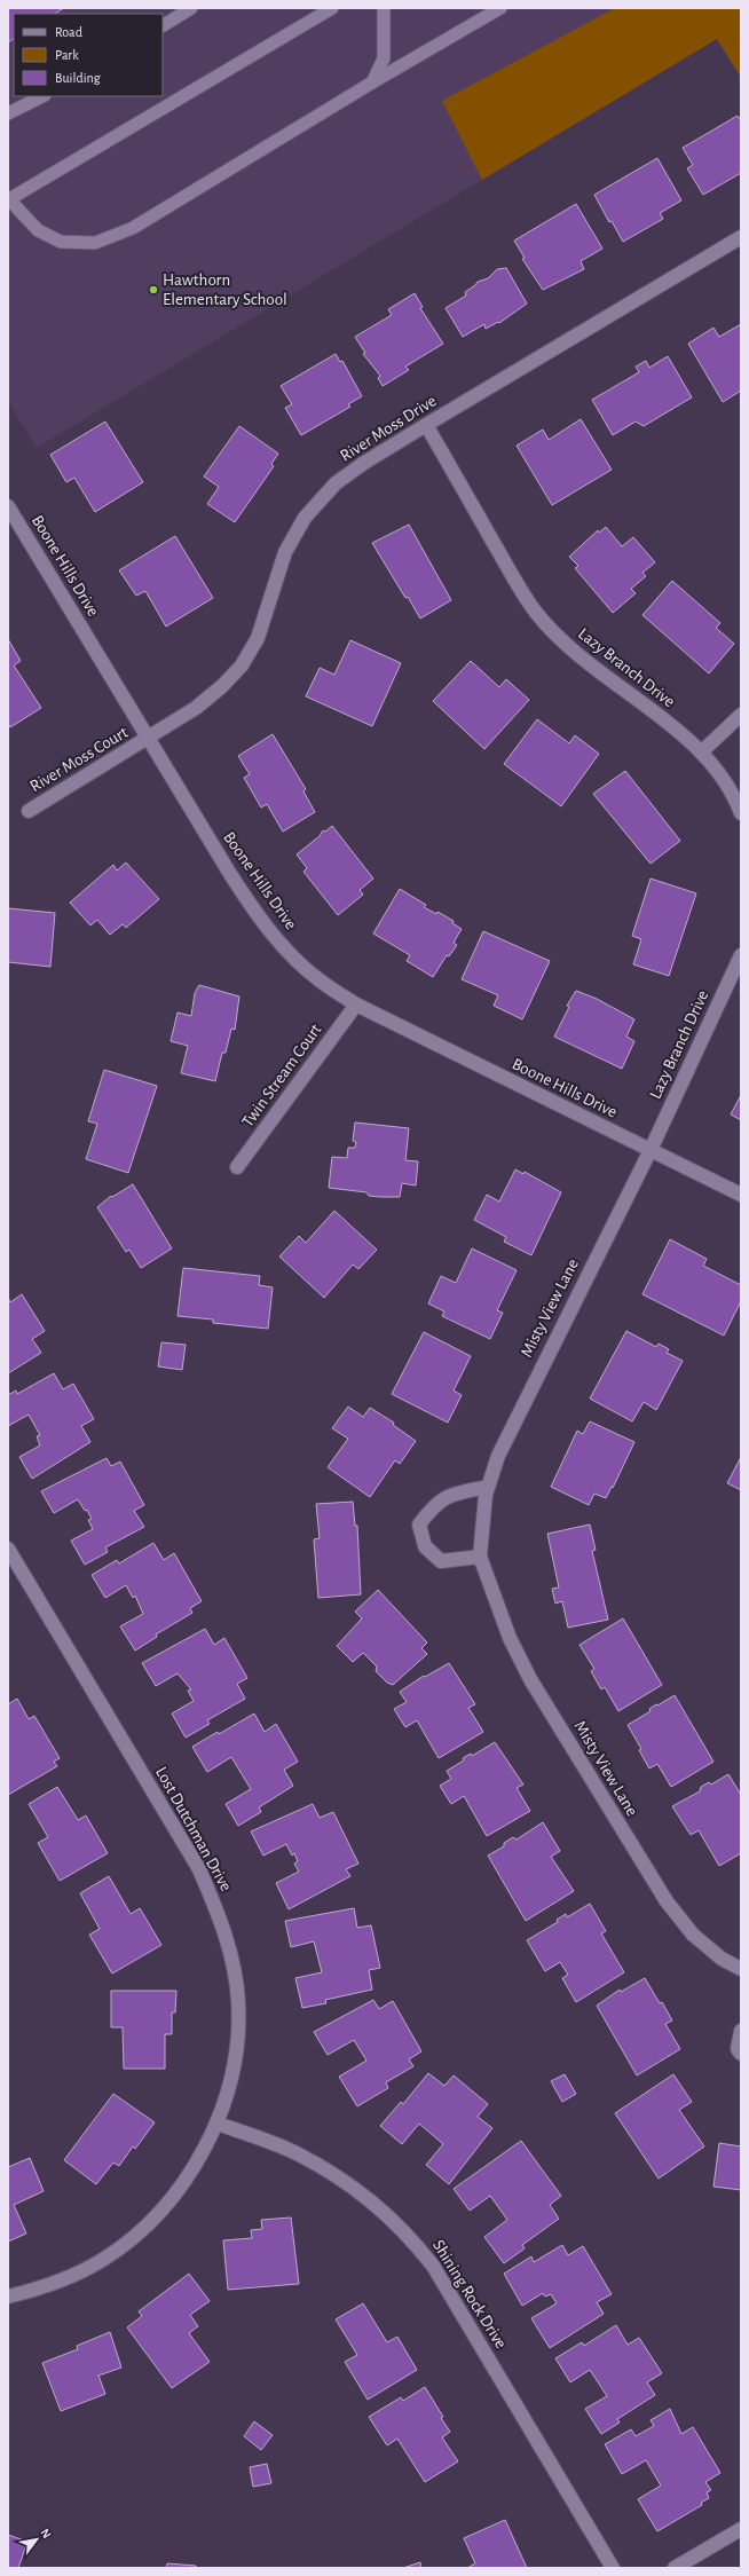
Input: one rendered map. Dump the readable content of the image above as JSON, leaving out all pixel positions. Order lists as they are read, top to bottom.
{
  "streets": {
    "street": [
      "River Moss Drive",
      "Boone Hills Drive",
      "Lazy Branch Drive",
      "River Moss Court",
      "Twin Stream Court",
      "Misty View Lane",
      "Lost Dutchman Drive",
      "Shining Rock Drive"
    ]
  },
  "crossings": [
    ["River Moss Drive", "Boone Hills Drive"],
    ["River Moss Drive", "Lazy Branch Drive"],
    ["River Moss Drive", "River Moss Court"],
    ["Boone Hills Drive", "Lazy Branch Drive"],
    ["Boone Hills Drive", "River Moss Court"],
    ["Boone Hills Drive", "Twin Stream Court"],
    ["Boone Hills Drive", "Misty View Lane"],
    ["Lazy Branch Drive", "Misty View Lane"],
    ["Lost Dutchman Drive", "Shining Rock Drive"]
  ],
  "places": ["Hawthorn Elementary School"],
  "legend": ["Road", "Park", "Building"],
  "north": "top right"
}
